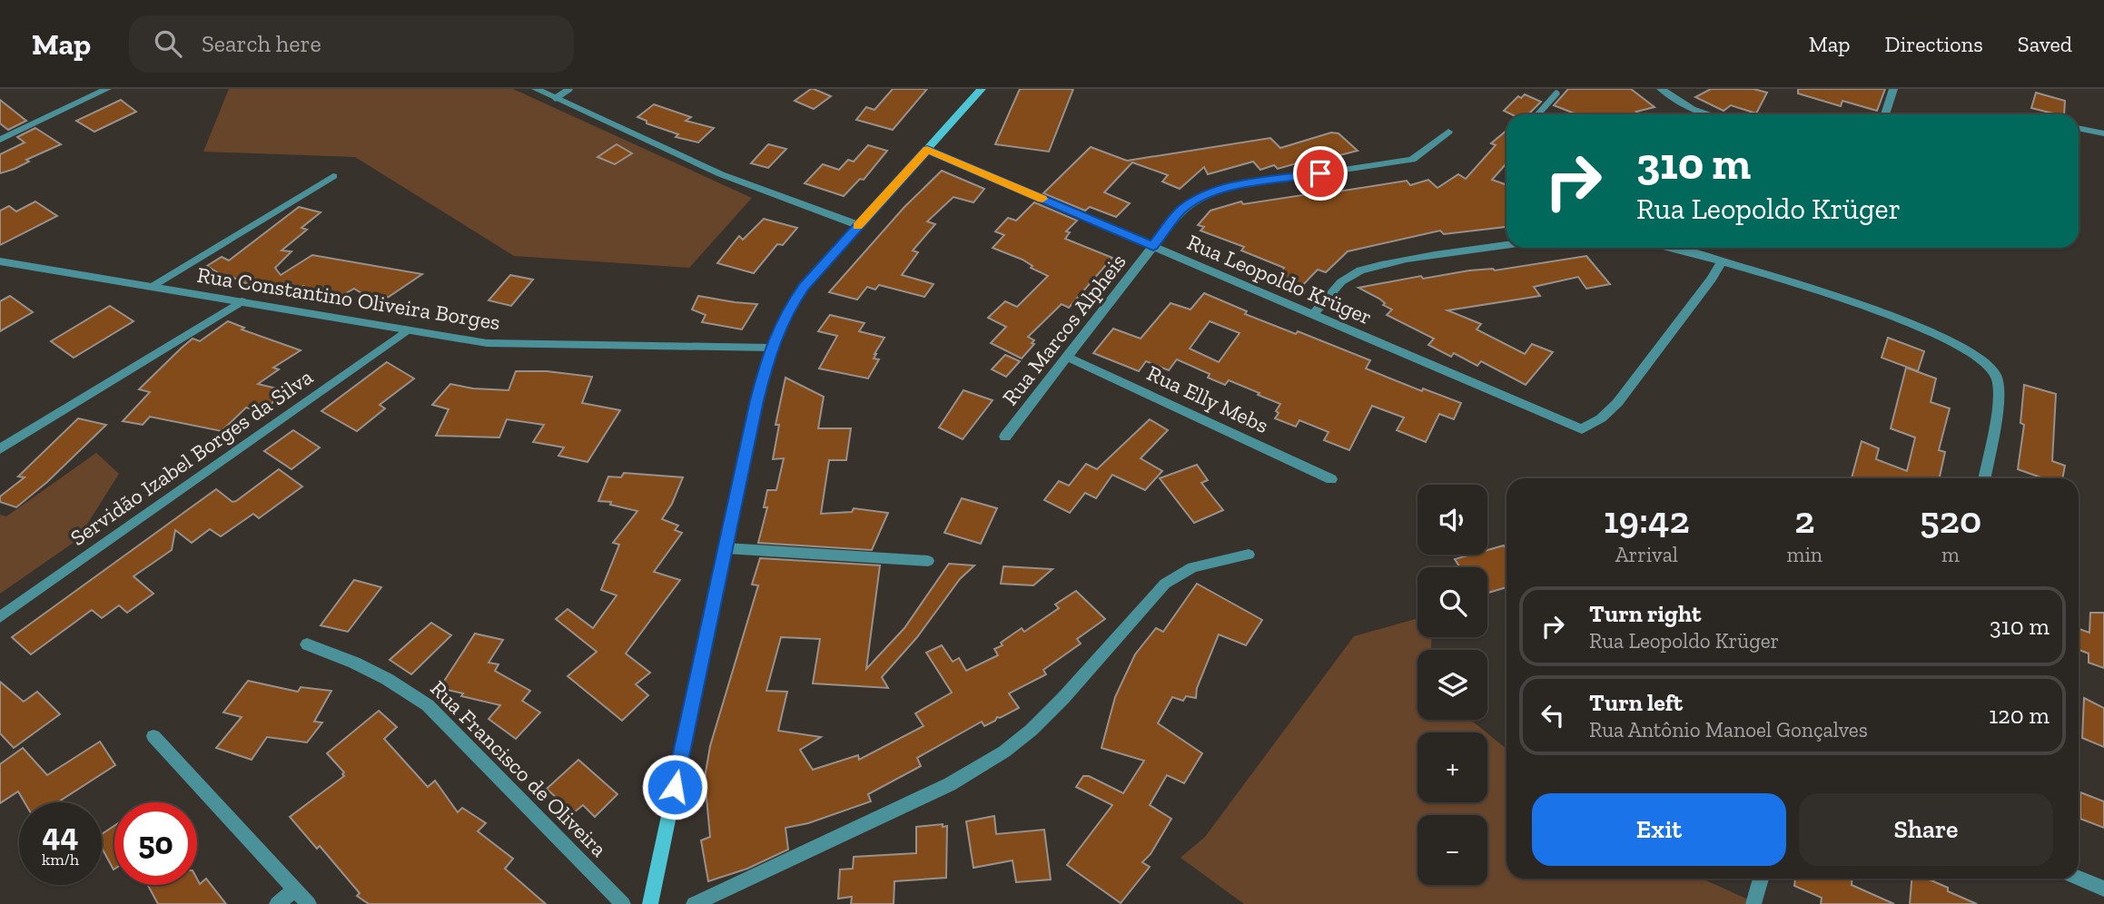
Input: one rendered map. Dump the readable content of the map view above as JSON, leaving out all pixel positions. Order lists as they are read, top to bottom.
{
  "streets": {
    "street": [
      "Rua Leopoldo Krüger",
      "Rua Constantino Oliveira Borges",
      "Rua Marcos Alpheis",
      "Rua Elly Mebs",
      "Servidão Izabel Borges da Silva",
      "Rua Francisco de Oliveira"
    ]
  },
  "crossings": [
    ["Rua Leopoldo Krüger", "Rua Marcos Alpheis"],
    ["Rua Constantino Oliveira Borges", "Servidão Izabel Borges da Silva"],
    ["Rua Marcos Alpheis", "Rua Elly Mebs"]
  ],
  "page": {
    "header": "Map",
    "search": "Search here",
    "nav": ["Map", "Directions", "Saved"],
    "turn": ["310 m", "Rua Leopoldo Krüger"],
    "eta": [
      "19:42",
      "Arrival",
      "2",
      "min",
      "520",
      "m"
    ],
    "map_buttons": ["+", "−"],
    "list": [
      {
        "name": "Turn right",
        "note": "Rua Leopoldo Krüger",
        "value": "310 m"
      },
      {
        "name": "Turn left",
        "note": "Rua Antônio Manoel Gonçalves",
        "value": "120 m"
      }
    ],
    "buttons": ["Exit", "Share"],
    "speed": "44 km/h",
    "limit": "50"
  }
}
